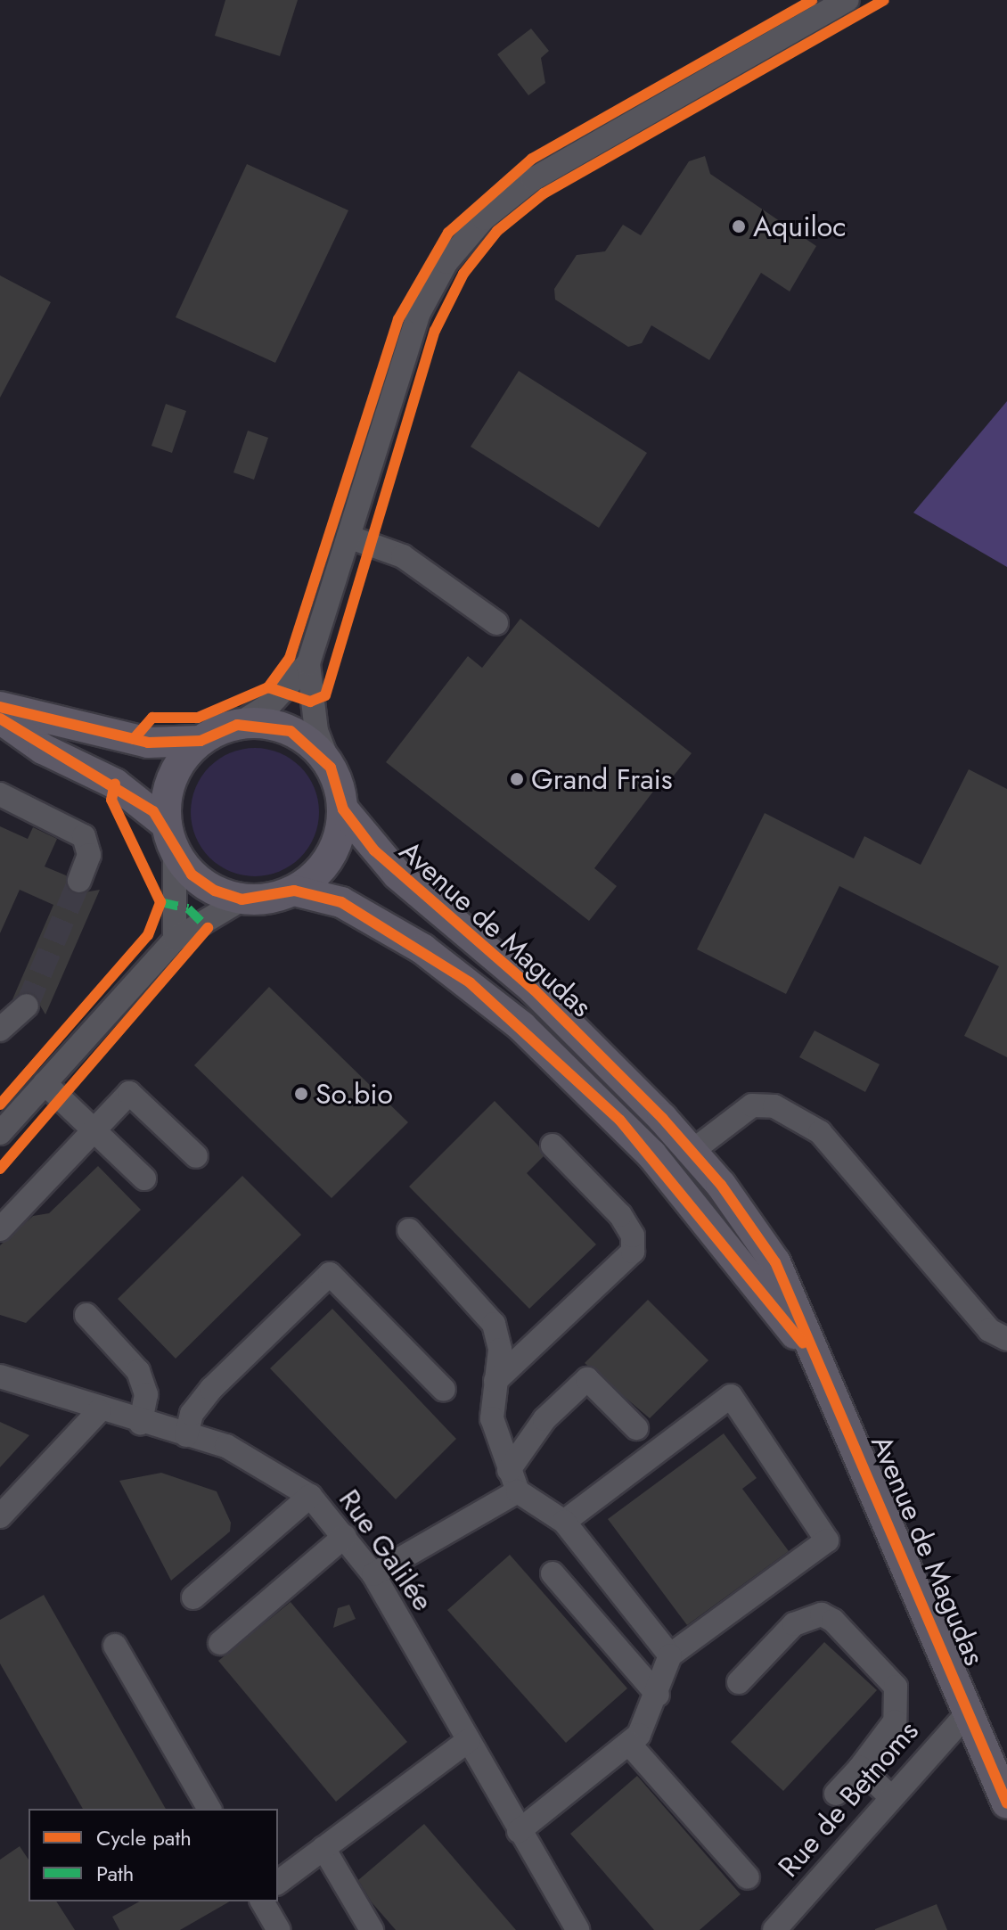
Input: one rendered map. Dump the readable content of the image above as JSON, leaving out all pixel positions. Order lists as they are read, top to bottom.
{
  "streets": {
    "main road": ["Avenue de Magudas"],
    "street": ["Rue Galilée", "Rue de Betnoms"]
  },
  "crossings": [
    ["Avenue de Magudas", "Rue de Betnoms"]
  ],
  "places": ["Aquiloc", "Grand Frais", "So.bio"],
  "legend": ["Cycle path", "Path"]
}
